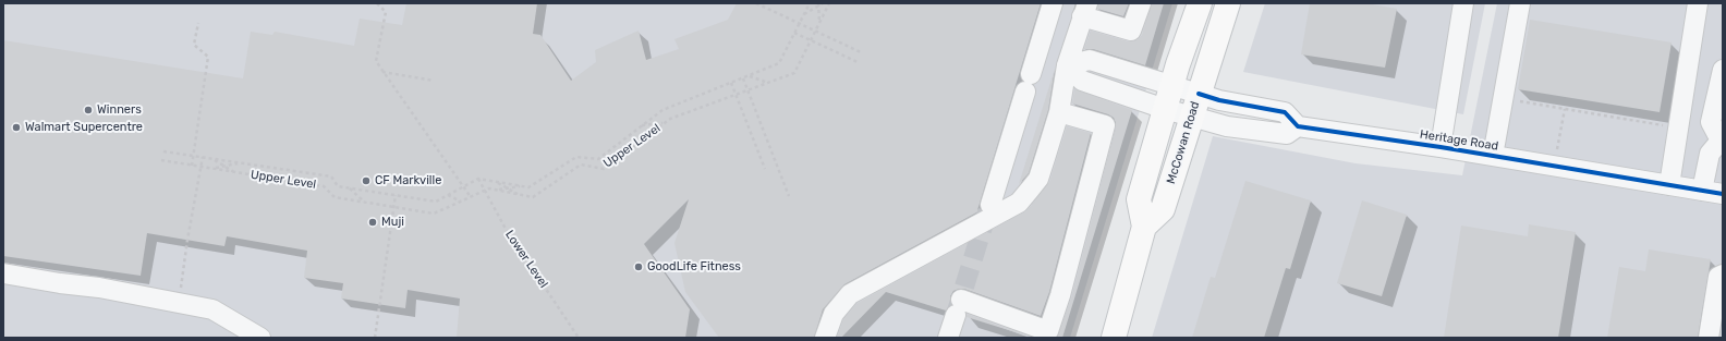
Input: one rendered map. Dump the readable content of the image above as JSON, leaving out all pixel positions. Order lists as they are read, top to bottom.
{
  "streets": {
    "main road": ["McCowan Road"],
    "street": ["Heritage Road"],
    "path": ["Upper Level", "Lower Level"]
  },
  "crossings": [
    ["Heritage Road", "McCowan Road"]
  ],
  "places": [
    "Winners",
    "Walmart Supercentre",
    "CF Markville",
    "Muji",
    "GoodLife Fitness"
  ]
}
